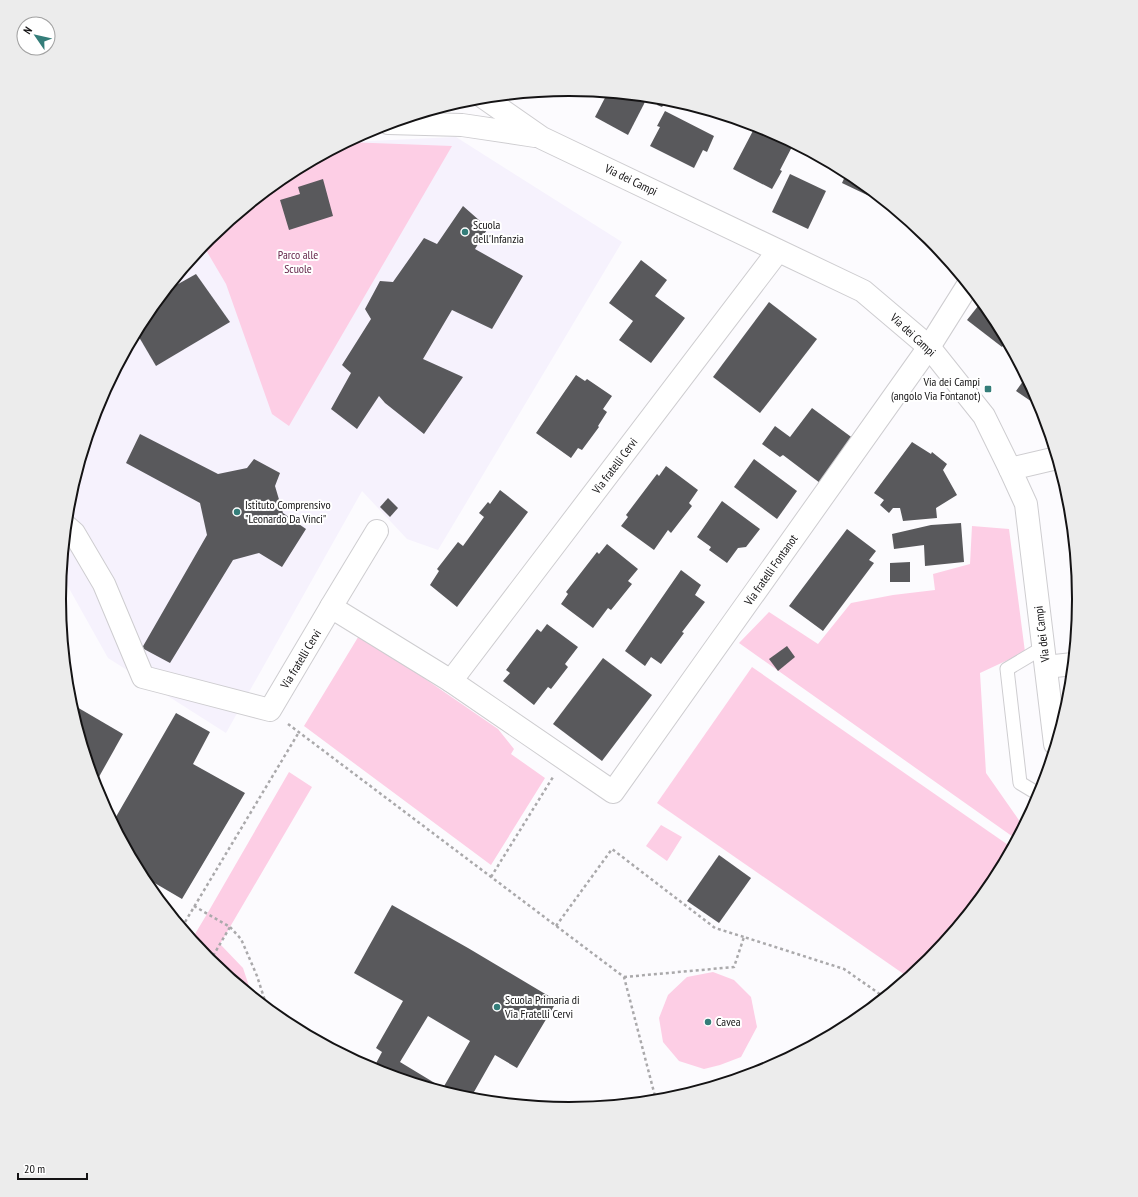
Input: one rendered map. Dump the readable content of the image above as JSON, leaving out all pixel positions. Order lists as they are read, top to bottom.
{
  "streets": {
    "street": ["Via dei Campi", "Via fratelli Cervi", "Via fratelli Fontanot"]
  },
  "crossings": [
    ["Via dei Campi", "Via fratelli Cervi"],
    ["Via dei Campi", "Via fratelli Fontanot"]
  ],
  "parks": ["Parco alle Scuole"],
  "places": {
    "other": [
      "Scuola dell'Infanzia",
      "Istituto Comprensivo \"Leonardo Da Vinci\"",
      "Scuola Primaria di Via Fratelli Cervi",
      "Cavea"
    ],
    "transit": ["Via dei Campi (angolo Via Fontanot)"]
  },
  "scale_bar": "20 m",
  "north": "top left"
}
